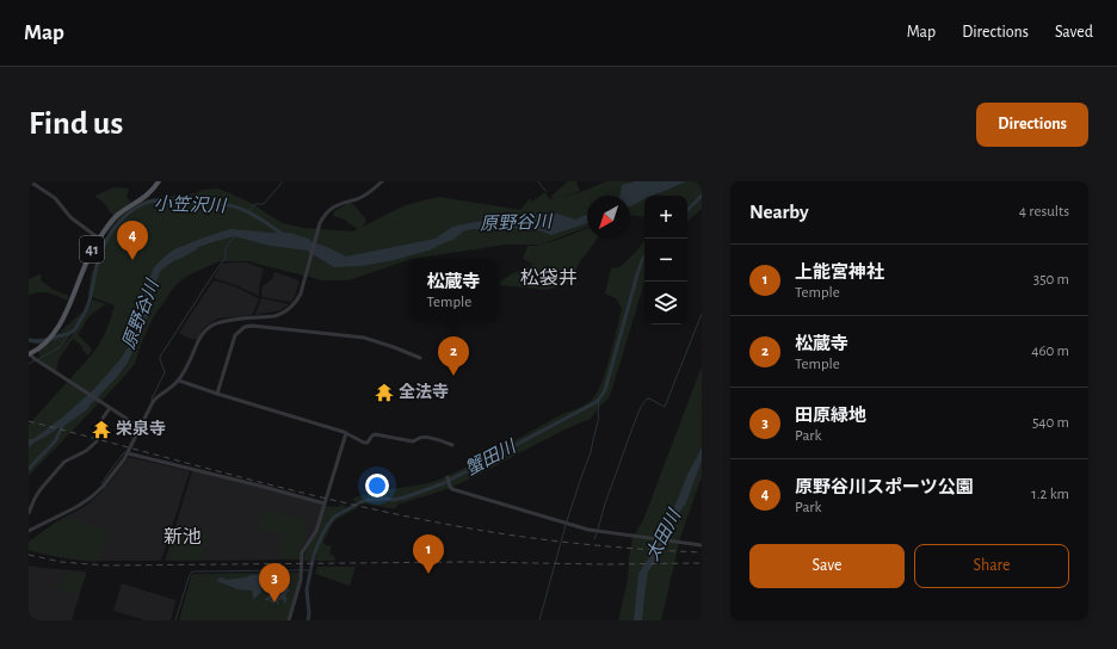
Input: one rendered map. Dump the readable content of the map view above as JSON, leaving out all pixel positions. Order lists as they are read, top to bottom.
{
  "streets": {
    "main road": ["41"]
  },
  "districts": ["松袋井", "新池"],
  "water": [
    "小笠沢川",
    "原野谷川",
    "蟹田川",
    "太田川"
  ],
  "places": {
    "temple": ["全法寺", "栄泉寺"]
  },
  "north": "bottom left",
  "page": {
    "header": "Map",
    "nav": ["Map", "Directions", "Saved"],
    "buttons": [
      "Directions",
      ["Save", "Share"]
    ],
    "title": "Find us",
    "heading": ["Nearby", "4 results"],
    "map_buttons": ["+", "−"],
    "pins": [
      "4",
      "2",
      "1",
      "3"
    ],
    "list": [
      {
        "mark": "1",
        "name": "上能宮神社",
        "note": "Temple",
        "value": "350 m"
      },
      {
        "mark": "2",
        "name": "松蔵寺",
        "note": "Temple",
        "value": "460 m"
      },
      {
        "mark": "3",
        "name": "田原緑地",
        "note": "Park",
        "value": "540 m"
      },
      {
        "mark": "4",
        "name": "原野谷川スポーツ公園",
        "note": "Park",
        "value": "1.2 km"
      }
    ],
    "popup": ["松蔵寺", "Temple"]
  }
}
